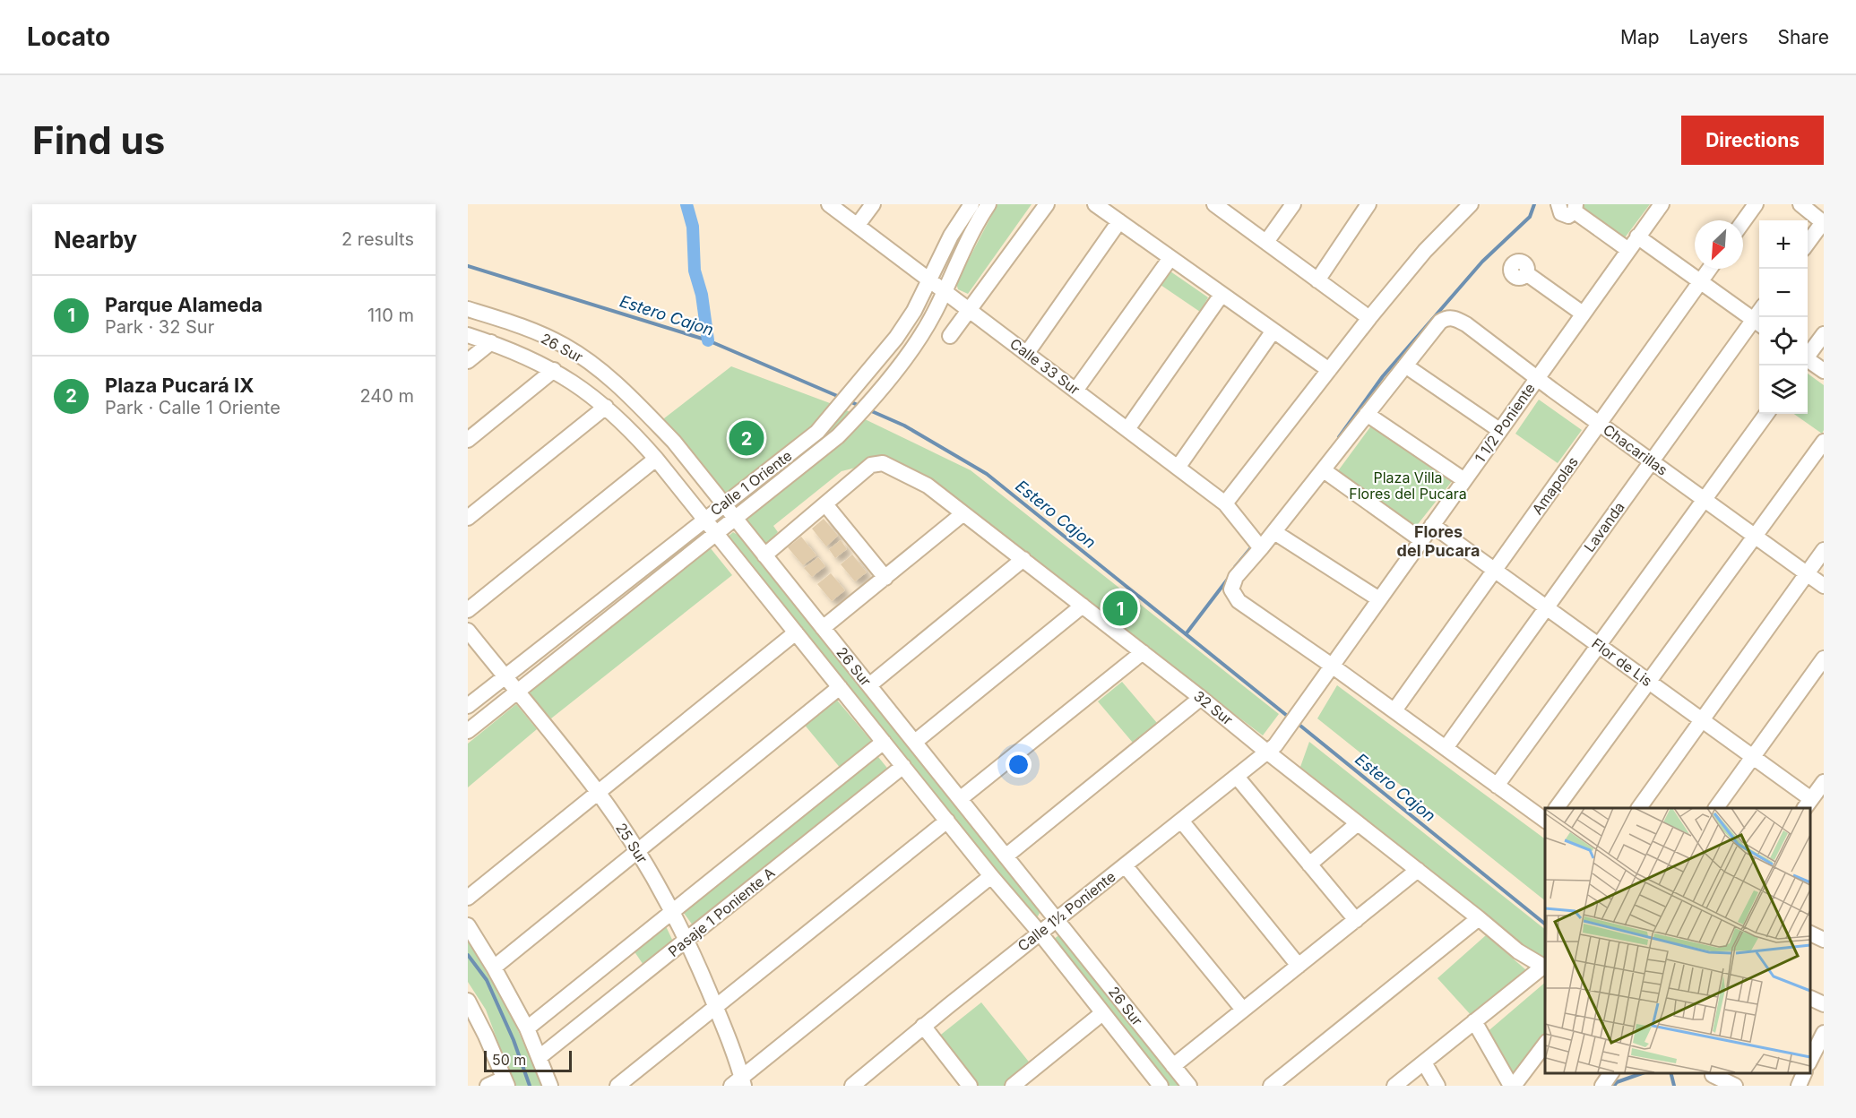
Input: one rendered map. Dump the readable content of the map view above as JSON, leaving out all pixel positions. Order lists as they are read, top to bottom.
{
  "streets": {
    "street": [
      "26 Sur",
      "Calle 33 Sur",
      "1 1/2 Poniente",
      "Chacarillas",
      "Calle 1 Oriente",
      "Amapolas",
      "Lavanda",
      "Flor de Lis",
      "32 Sur",
      "25 Sur",
      "Calle 1½ Poniente",
      "Pasaje 1 Poniente A"
    ]
  },
  "crossings": [
    ["26 Sur", "Calle 1 Oriente"],
    ["26 Sur", "Calle 1½ Poniente"],
    ["26 Sur", "Pasaje 1 Poniente A"],
    ["Calle 33 Sur", "Calle 1 Oriente"],
    ["1 1/2 Poniente", "Chacarillas"],
    ["1 1/2 Poniente", "Flor de Lis"],
    ["1 1/2 Poniente", "Calle 1½ Poniente"],
    ["Chacarillas", "Amapolas"],
    ["Chacarillas", "Lavanda"],
    ["Calle 1 Oriente", "25 Sur"],
    ["Amapolas", "Flor de Lis"],
    ["Lavanda", "Flor de Lis"],
    ["32 Sur", "Calle 1½ Poniente"],
    ["25 Sur", "Pasaje 1 Poniente A"]
  ],
  "districts": ["Flores del Pucara"],
  "water": ["Estero Cajon"],
  "parks": ["Plaza Villa Flores del Pucara"],
  "scale_bar": "50 m",
  "north": "bottom left",
  "page": {
    "header": "Locato",
    "nav": ["Map", "Layers", "Share"],
    "buttons": "Directions",
    "title": "Find us",
    "heading": ["Nearby", "2 results"],
    "map_buttons": ["+", "−"],
    "list": [
      {
        "mark": "1",
        "name": "Parque Alameda",
        "note": "Park · 32 Sur",
        "value": "110 m"
      },
      {
        "mark": "2",
        "name": "Plaza Pucará IX",
        "note": "Park · Calle 1 Oriente",
        "value": "240 m"
      }
    ],
    "pins": ["2", "1"],
    "scale": "50 m"
  }
}
